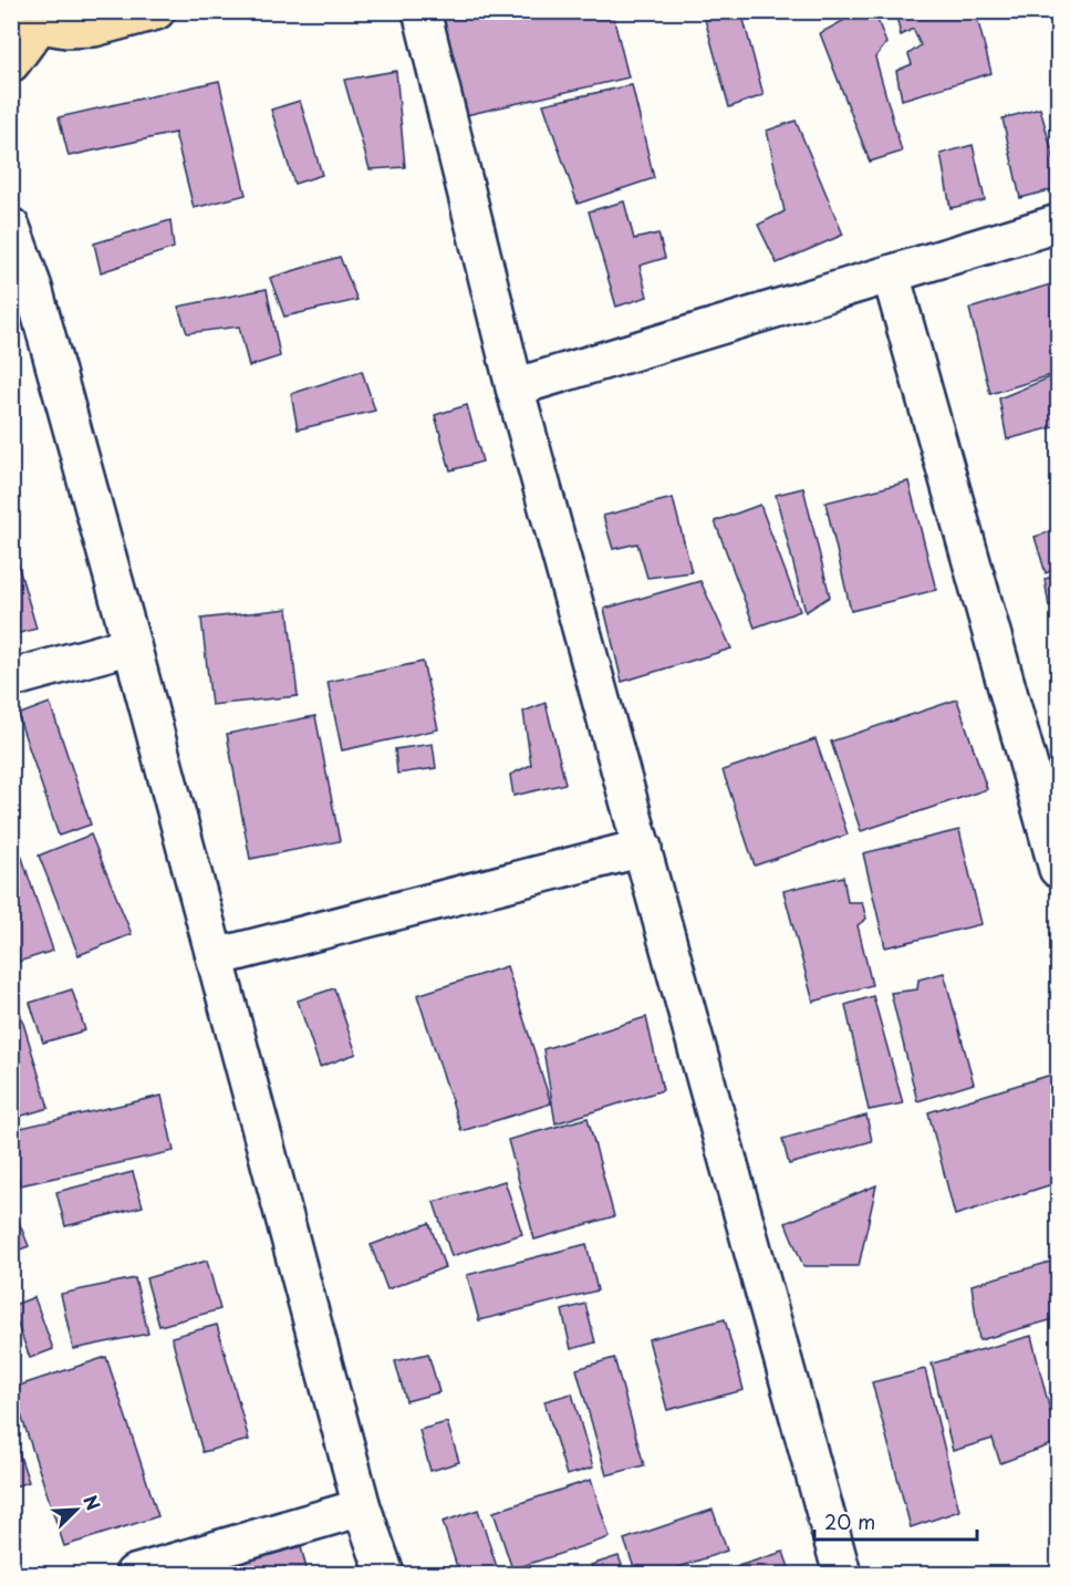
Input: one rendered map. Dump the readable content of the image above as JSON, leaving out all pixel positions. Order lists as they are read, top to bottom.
{
  "scale_bar": "20 m",
  "north": "top right"
}
